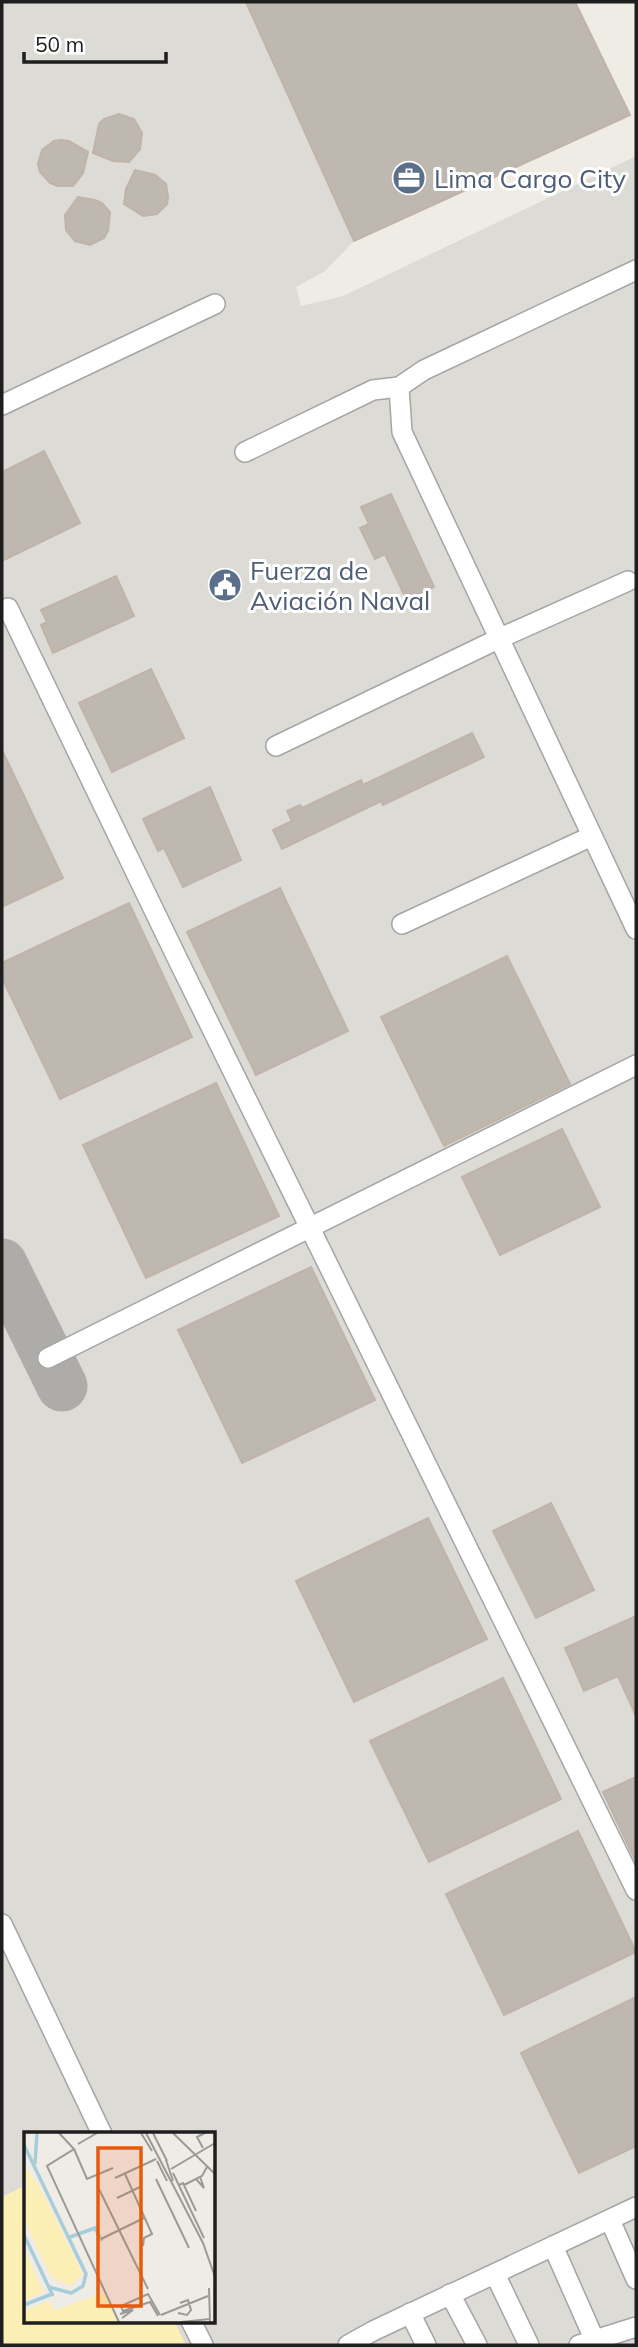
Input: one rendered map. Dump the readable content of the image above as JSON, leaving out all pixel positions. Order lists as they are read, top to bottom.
{
  "places": {
    "office": ["Lima Cargo City"],
    "public building": ["Fuerza de Aviación Naval"]
  },
  "scale_bar": "50 m"
}
